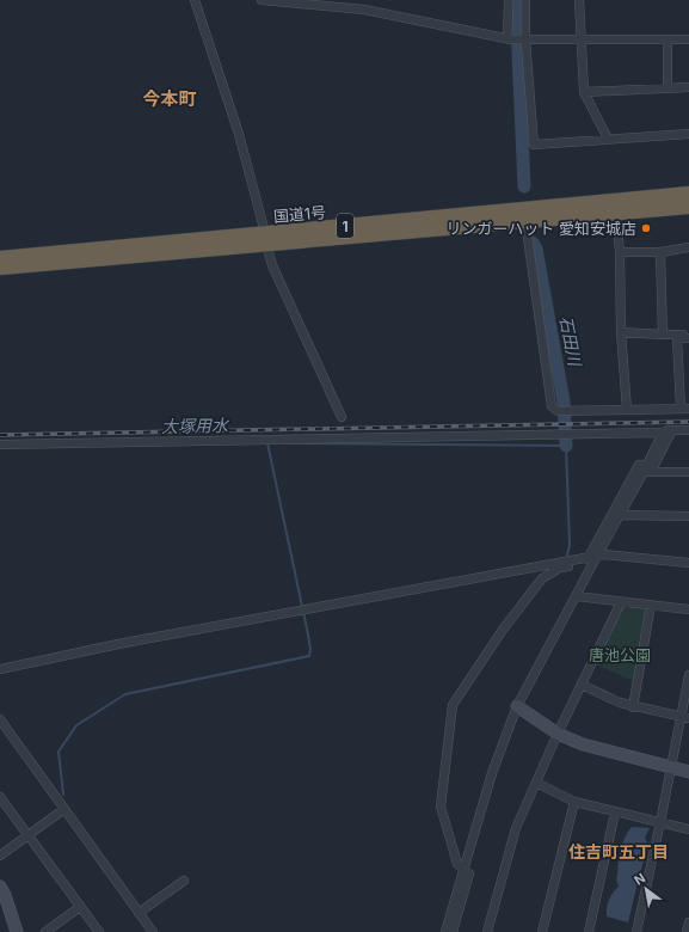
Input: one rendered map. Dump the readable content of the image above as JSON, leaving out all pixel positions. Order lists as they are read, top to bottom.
{
  "streets": {
    "highway": ["国道1号", "1"]
  },
  "districts": ["今本町", "住吉町五丁目"],
  "water": ["石田川", "大塚用水"],
  "parks": ["唐池公園"],
  "places": ["リンガーハット 愛知安城店"],
  "north": "top left"
}
